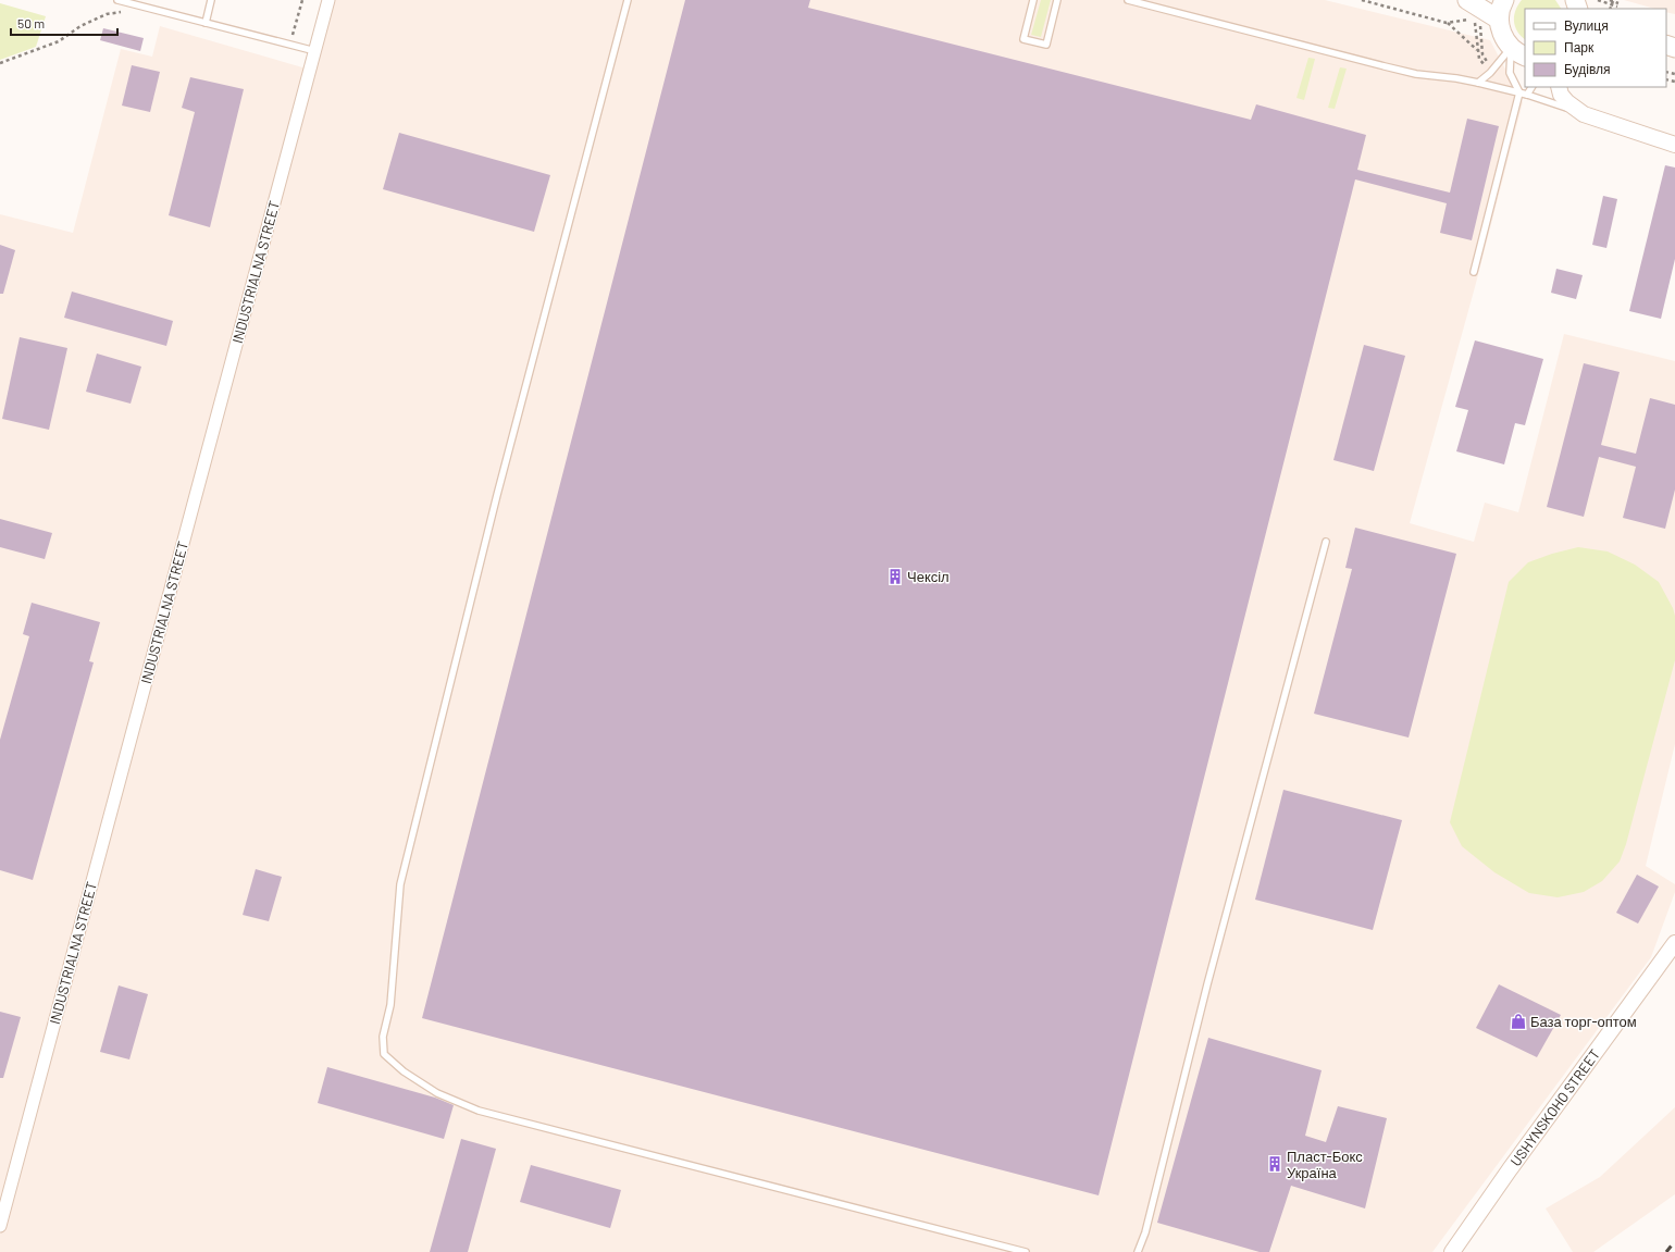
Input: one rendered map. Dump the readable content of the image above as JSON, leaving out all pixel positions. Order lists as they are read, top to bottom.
{
  "streets": {
    "street": ["INDUSTRIALNA STREET", "USHYNSKOHO STREET"]
  },
  "places": {
    "building": ["Чексіл", "Пласт-Бокс Україна"],
    "shop": ["База торг-оптом"]
  },
  "legend": ["Вулиця", "Парк", "Будівля"],
  "scale_bar": "50 m"
}
